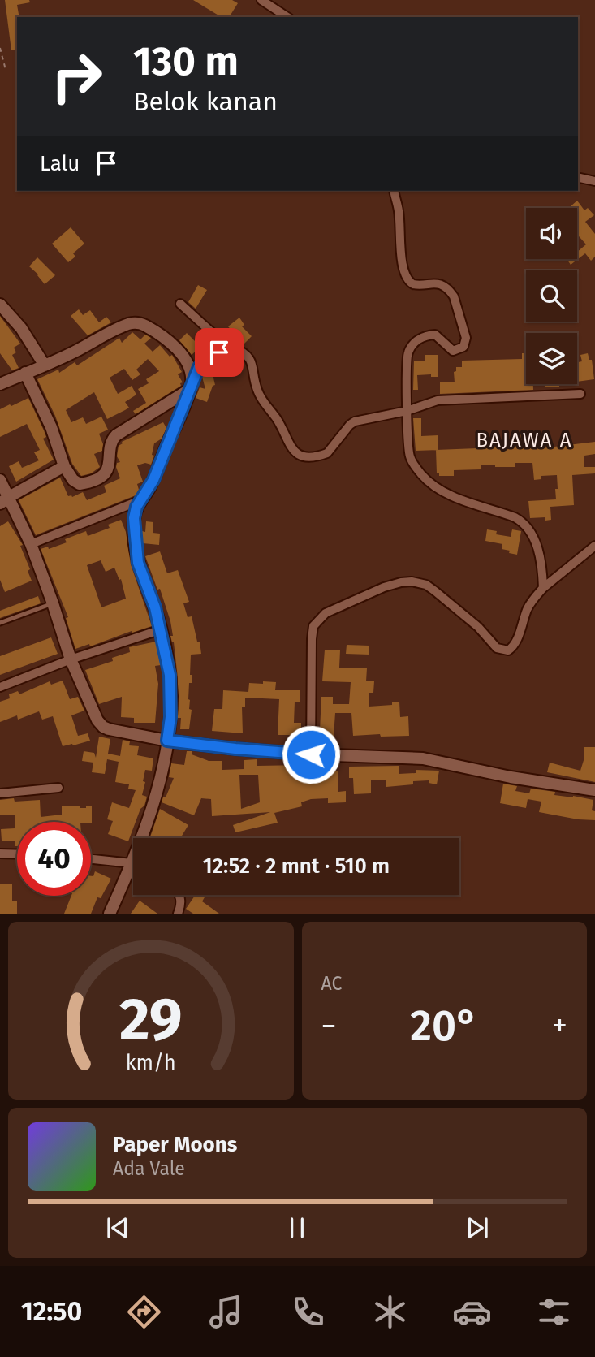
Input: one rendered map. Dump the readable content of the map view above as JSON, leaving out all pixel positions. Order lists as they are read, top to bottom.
{
  "districts": ["BAJAWA A"],
  "page": {
    "turn": ["130 m", "Belok kanan"],
    "then": "Lalu",
    "limit": "40",
    "trip": "12:52 · 2 mnt · 510 m",
    "tile": "AC",
    "heat": ["−", "20°", "+"],
    "song": ["Paper Moons", "Ada Vale"],
    "tabs": "12:50",
    "gauge": ["29", "km/h"]
  }
}
